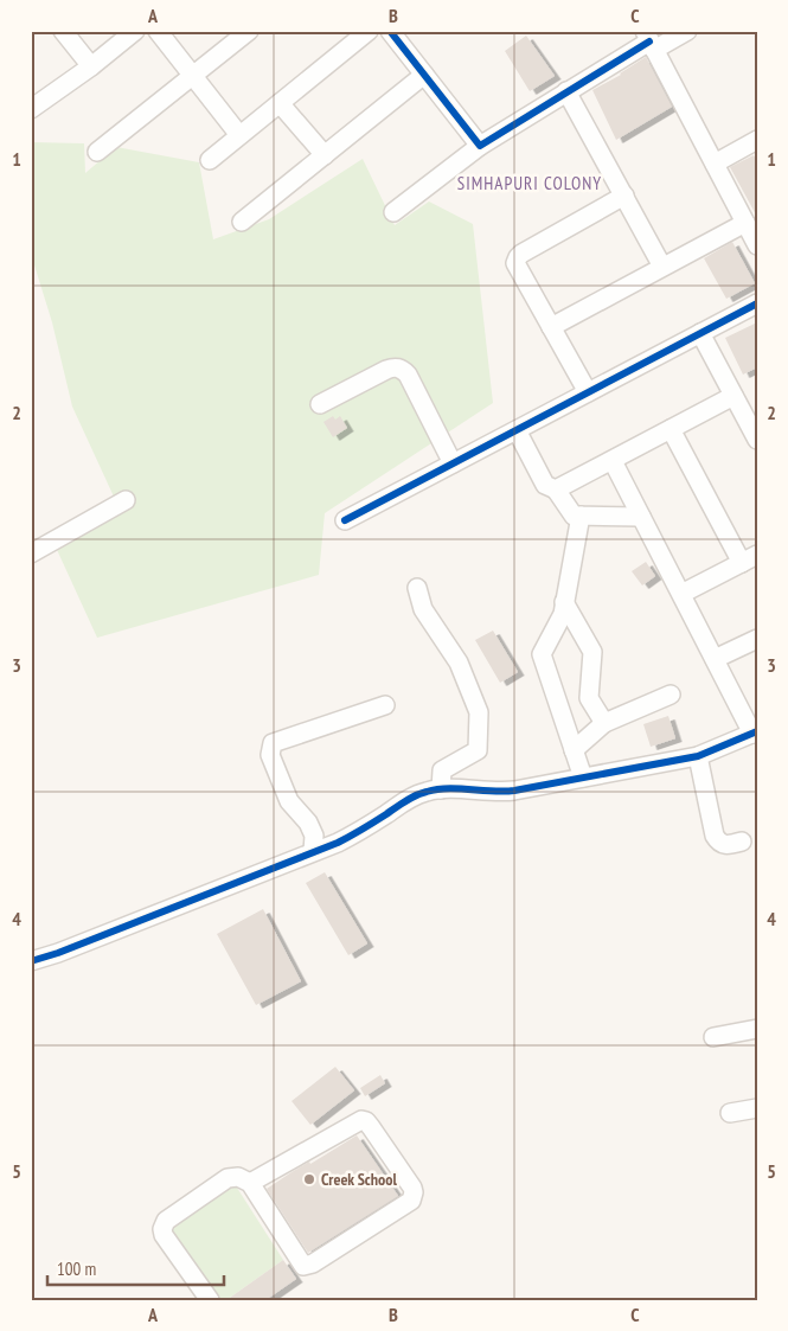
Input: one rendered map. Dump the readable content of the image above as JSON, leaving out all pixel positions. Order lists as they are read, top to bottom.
{
  "districts": ["SIMHAPURI COLONY"],
  "places": ["Creek School"],
  "scale_bar": "100 m",
  "grid": {
    "columns": ["A", "B", "C"],
    "rows": [
      "1",
      "2",
      "3",
      "4",
      "5"
    ]
  }
}
